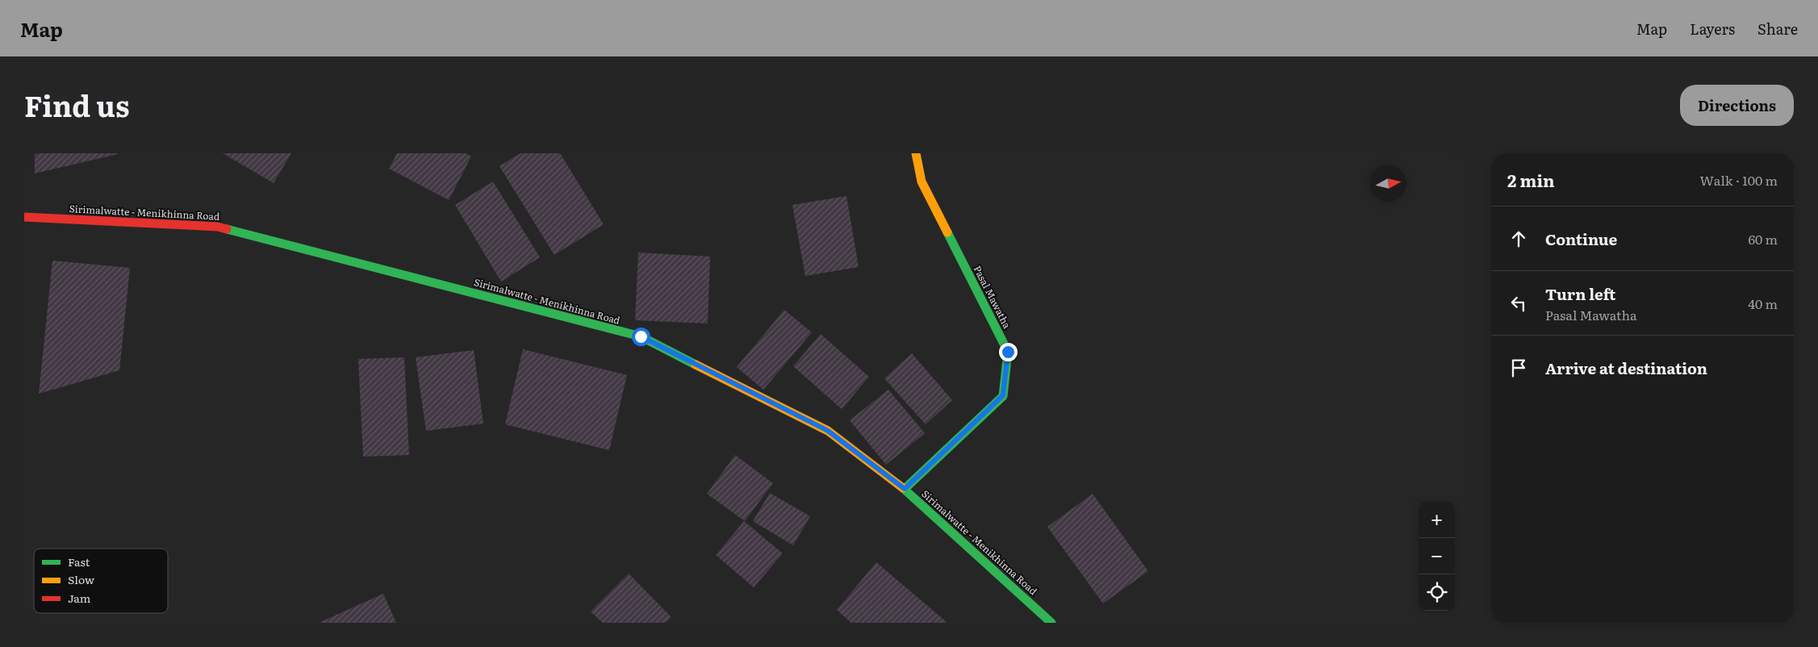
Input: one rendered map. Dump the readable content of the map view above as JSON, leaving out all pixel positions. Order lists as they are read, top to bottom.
{
  "streets": {
    "street": ["Sirimalwatte - Menikhinna Road", "Pasal Mawatha"]
  },
  "crossings": [
    ["Sirimalwatte - Menikhinna Road", "Pasal Mawatha"]
  ],
  "legend": ["Fast", "Slow", "Jam"],
  "north": "right",
  "page": {
    "header": "Map",
    "nav": ["Map", "Layers", "Share"],
    "title": "Find us",
    "buttons": "Directions",
    "heading": ["2 min", "Walk · 100 m"],
    "list": [
      ["Continue", "60 m"],
      ["Turn left", "Pasal Mawatha", "40 m"],
      "Arrive at destination"
    ],
    "map_buttons": ["+", "−"]
  }
}
